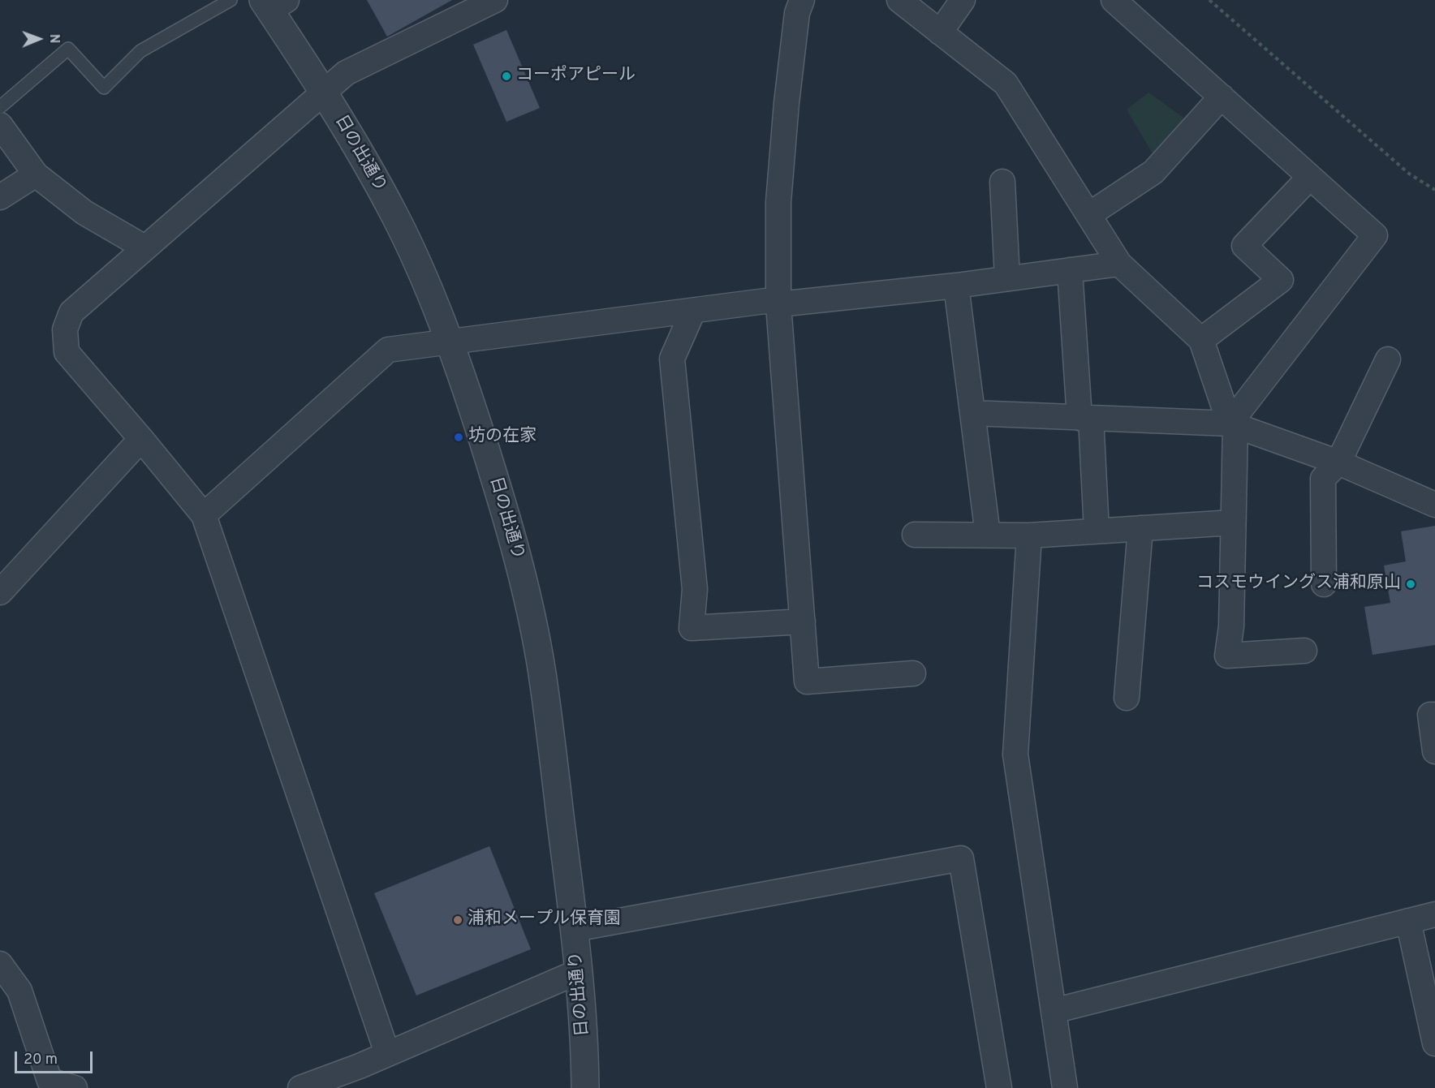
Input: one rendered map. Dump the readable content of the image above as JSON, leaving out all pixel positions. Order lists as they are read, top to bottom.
{
  "streets": {
    "street": ["日の出通り"]
  },
  "places": [
    "コーポアピール",
    "坊の在家",
    "コスモウイングス浦和原山",
    "浦和メープル保育園"
  ],
  "scale_bar": "20 m",
  "north": "right"
}
